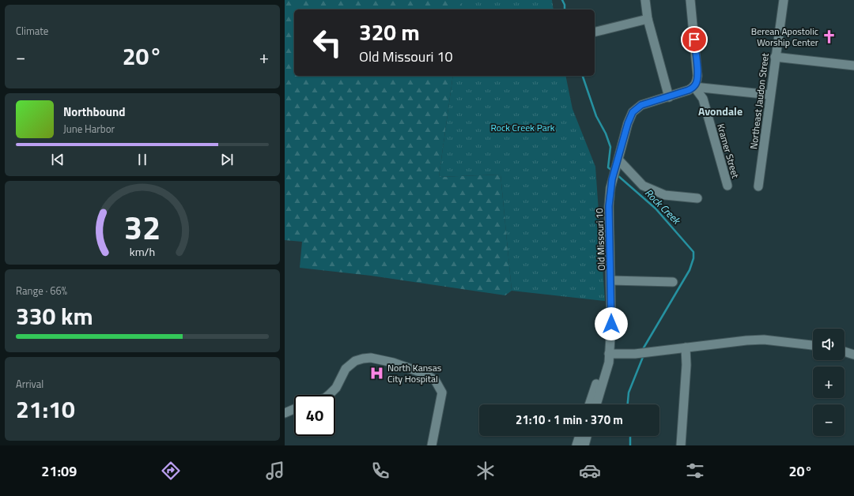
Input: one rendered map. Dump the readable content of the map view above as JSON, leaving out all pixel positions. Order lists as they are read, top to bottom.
{
  "streets": {
    "street": ["Northeast Jaudon Street", "Kramer Street", "Old Missouri 10"]
  },
  "crossings": [
    ["Kramer Street", "Old Missouri 10"]
  ],
  "districts": ["Avondale"],
  "water": ["Rock Creek"],
  "parks": ["Rock Creek Park"],
  "places": {
    "church": ["Berean Apostolic Worship Center"],
    "hospital": ["North Kansas City Hospital"]
  },
  "page": {
    "tile": [
      "Climate",
      ["Range · 66%", "330 km"],
      ["Arrival", "21:10"]
    ],
    "turn": ["320 m", "Old Missouri 10"],
    "heat": ["−", "20°", "+"],
    "song": ["Northbound", "June Harbor"],
    "map_buttons": ["+", "−"],
    "limit": "40",
    "trip": "21:10 · 1 min · 370 m",
    "tabs": ["21:09", "20°"],
    "gauge": ["32", "km/h"]
  }
}
